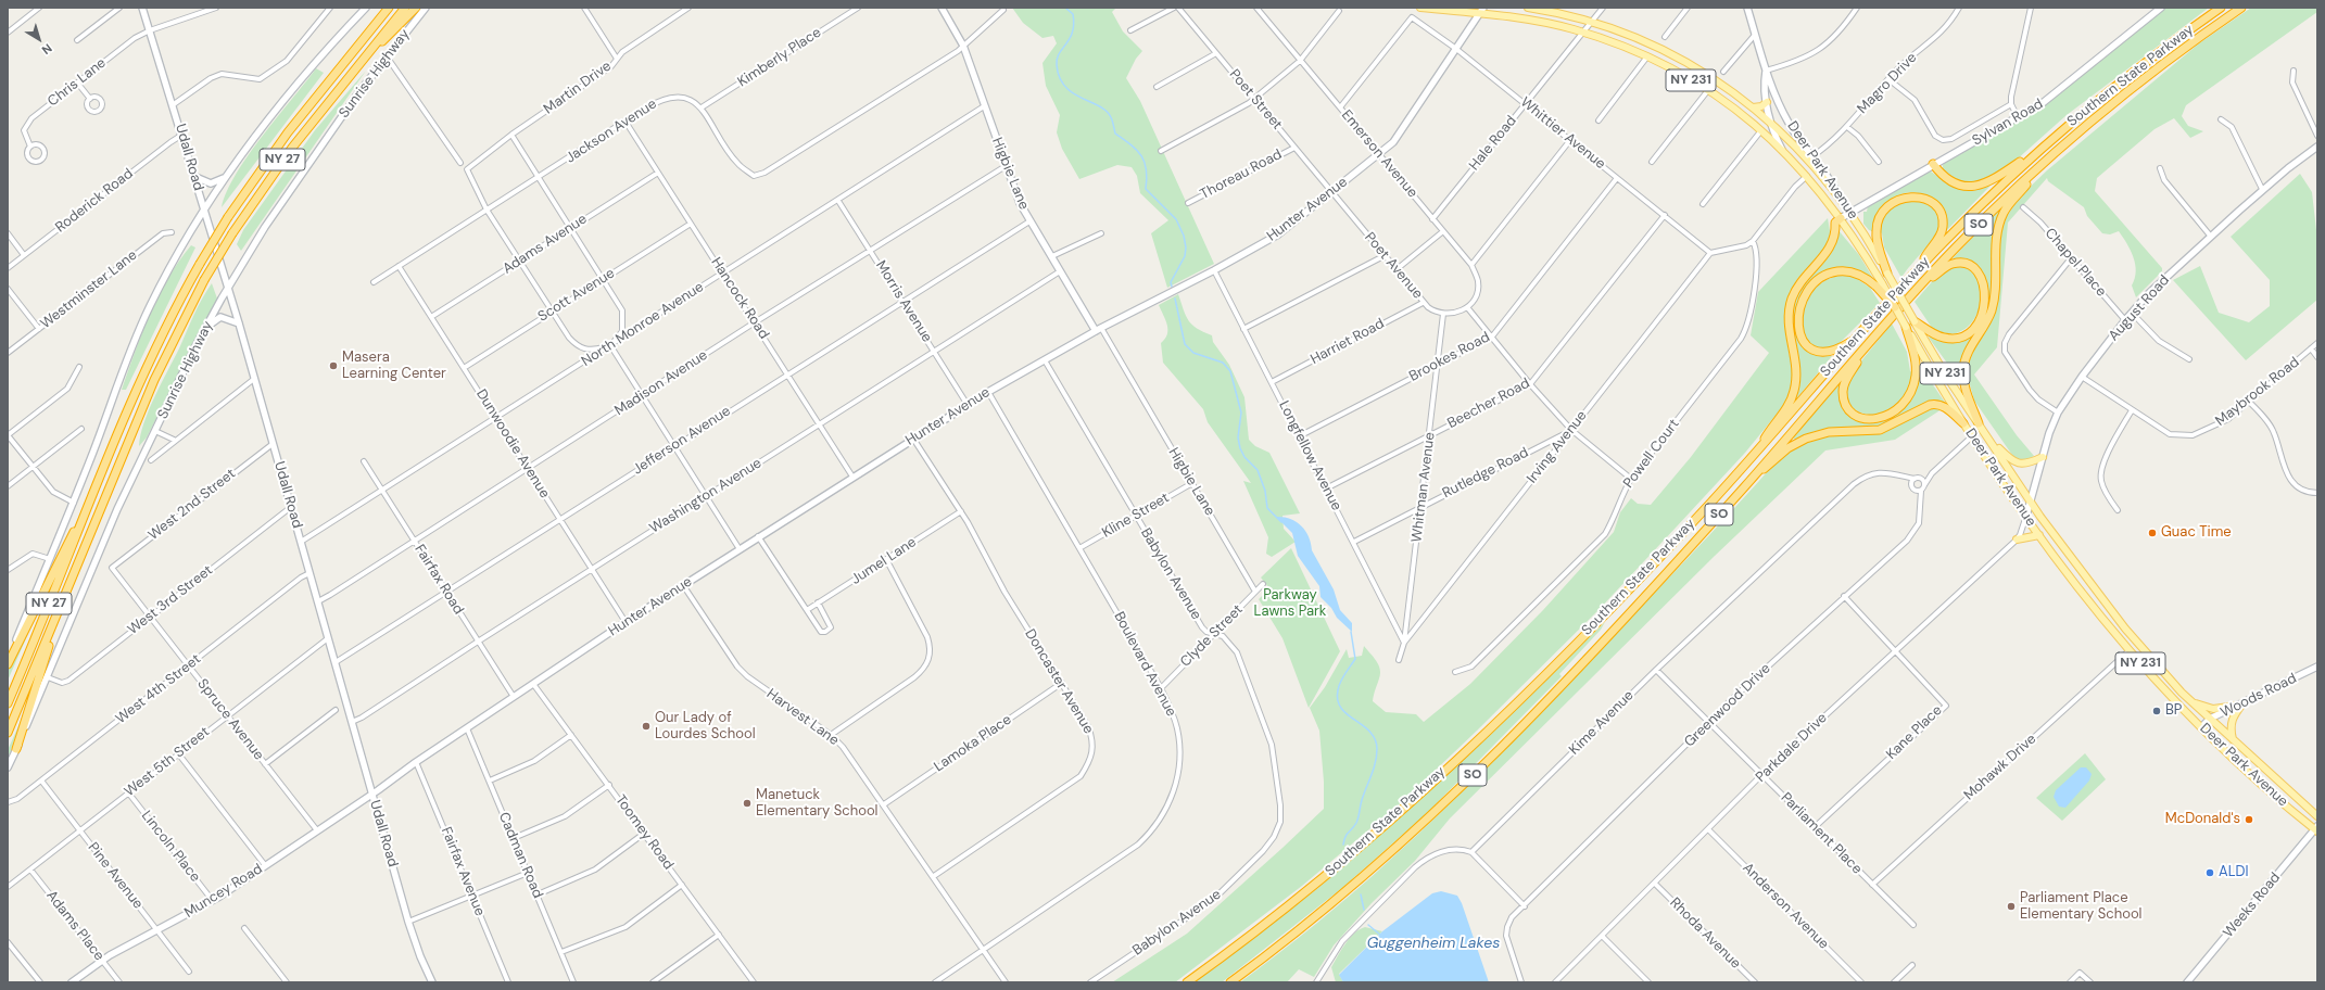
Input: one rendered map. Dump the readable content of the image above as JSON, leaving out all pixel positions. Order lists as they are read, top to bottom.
{
  "streets": {
    "highway": [
      "Sunrise Highway",
      "Southern State Parkway",
      "NY 27",
      "SO"
    ],
    "main road": ["NY 231", "Deer Park Avenue"],
    "street": [
      "Kimberly Place",
      "Chris Lane",
      "Magro Drive",
      "Martin Drive",
      "Poet Street",
      "Sylvan Road",
      "Jackson Avenue",
      "Whittier Avenue",
      "Hale Road",
      "Emerson Avenue",
      "Udall Road",
      "Higbie Lane",
      "Thoreau Road",
      "Roderick Road",
      "Hunter Avenue",
      "Adams Avenue",
      "Chapel Place",
      "Poet Avenue",
      "Westminster Lane",
      "Scott Avenue",
      "Hancock Road",
      "Morris Avenue",
      "August Road",
      "North Monroe Avenue",
      "Harriet Road",
      "Brookes Road",
      "Madison Avenue",
      "Maybrook Road",
      "Beecher Road",
      "Jefferson Avenue",
      "Dunwoodie Avenue",
      "Irving Avenue",
      "Powell Court",
      "Longfellow Avenue",
      "Rutledge Road",
      "Whitman Avenue",
      "Washington Avenue",
      "West 2nd Street",
      "Kline Street",
      "Jumel Lane",
      "Babylon Avenue",
      "Fairfax Road",
      "West 3rd Street",
      "Clyde Street",
      "Boulevard Avenue",
      "Doncaster Avenue",
      "West 4th Street",
      "Woods Road",
      "Greenwood Drive",
      "Harvest Lane",
      "Spruce Avenue",
      "Kime Avenue",
      "Kane Place",
      "Lamoka Place",
      "Parkdale Drive",
      "West 5th Street",
      "Mohawk Drive",
      "Toomey Road",
      "Parliament Place",
      "Lincoln Place",
      "Cadman Road",
      "Fairfax Avenue",
      "Pine Avenue",
      "Muncey Road",
      "Weeks Road",
      "Anderson Avenue",
      "Adams Place",
      "Rhoda Avenue"
    ]
  },
  "crossings": [
    ["Kimberly Place", "Jackson Avenue"],
    ["Sunrise Highway", "Udall Road"],
    ["Sunrise Highway", "West 3rd Street"],
    ["NY 231", "Hale Road"],
    ["NY 231", "Deer Park Avenue"],
    ["NY 231", "Hunter Avenue"],
    ["Chris Lane", "Udall Road"],
    ["Magro Drive", "Deer Park Avenue"],
    ["Martin Drive", "Jackson Avenue"],
    ["Poet Street", "Thoreau Road"],
    ["Poet Street", "Hunter Avenue"],
    ["Poet Street", "Poet Avenue"],
    ["Sylvan Road", "Deer Park Avenue"],
    ["Jackson Avenue", "Hancock Road"],
    ["Jackson Avenue", "Dunwoodie Avenue"],
    ["Whittier Avenue", "Hale Road"],
    ["Whittier Avenue", "Emerson Avenue"],
    ["Whittier Avenue", "Hunter Avenue"],
    ["Whittier Avenue", "Brookes Road"],
    ["Whittier Avenue", "Beecher Road"],
    ["Whittier Avenue", "Irving Avenue"],
    ["Hale Road", "Emerson Avenue"],
    ["Emerson Avenue", "Hunter Avenue"],
    ["Emerson Avenue", "Poet Avenue"],
    ["Emerson Avenue", "Harriet Road"],
    ["Emerson Avenue", "Whitman Avenue"],
    ["Udall Road", "Roderick Road"],
    ["Udall Road", "Hunter Avenue"],
    ["Udall Road", "North Monroe Avenue"],
    ["Udall Road", "Madison Avenue"],
    ["Udall Road", "Jefferson Avenue"],
    ["Udall Road", "Washington Avenue"],
    ["Udall Road", "West 2nd Street"],
    ["Udall Road", "West 3rd Street"],
    ["Udall Road", "West 4th Street"],
    ["Udall Road", "West 5th Street"],
    ["Udall Road", "Muncey Road"],
    ["Deer Park Avenue", "August Road"],
    ["Deer Park Avenue", "Woods Road"],
    ["Deer Park Avenue", "Kime Avenue"],
    ["Deer Park Avenue", "Parkdale Drive"],
    ["Deer Park Avenue", "Mohawk Drive"],
    ["Deer Park Avenue", "Weeks Road"],
    ["Higbie Lane", "Hunter Avenue"],
    ["Higbie Lane", "North Monroe Avenue"],
    ["Higbie Lane", "Madison Avenue"],
    ["Higbie Lane", "Jefferson Avenue"],
    ["Higbie Lane", "Washington Avenue"],
    ["Higbie Lane", "Kline Street"],
    ["Higbie Lane", "Clyde Street"],
    ["Hunter Avenue", "Poet Avenue"],
    ["Hunter Avenue", "Hancock Road"],
    ["Hunter Avenue", "Morris Avenue"],
    ["Hunter Avenue", "Dunwoodie Avenue"],
    ["Hunter Avenue", "Longfellow Avenue"],
    ["Hunter Avenue", "Babylon Avenue"],
    ["Hunter Avenue", "Fairfax Road"],
    ["Hunter Avenue", "Boulevard Avenue"],
    ["Hunter Avenue", "Doncaster Avenue"],
    ["Hunter Avenue", "Harvest Lane"],
    ["Hunter Avenue", "Toomey Road"],
    ["Hunter Avenue", "Cadman Road"],
    ["Hunter Avenue", "Fairfax Avenue"],
    ["Hunter Avenue", "Muncey Road"],
    ["Adams Avenue", "Hancock Road"],
    ["Adams Avenue", "Dunwoodie Avenue"],
    ["Chapel Place", "August Road"],
    ["Poet Avenue", "Harriet Road"],
    ["Poet Avenue", "Whitman Avenue"],
    ["Scott Avenue", "Hancock Road"],
    ["Scott Avenue", "North Monroe Avenue"],
    ["Scott Avenue", "Dunwoodie Avenue"],
    ["Hancock Road", "North Monroe Avenue"],
    ["Hancock Road", "Madison Avenue"],
    ["Hancock Road", "Jefferson Avenue"],
    ["Hancock Road", "Washington Avenue"],
    ["Morris Avenue", "North Monroe Avenue"],
    ["Morris Avenue", "Madison Avenue"],
    ["Morris Avenue", "Jefferson Avenue"],
    ["Morris Avenue", "Washington Avenue"],
    ["August Road", "Maybrook Road"],
    ["August Road", "Parkdale Drive"],
    ["North Monroe Avenue", "Dunwoodie Avenue"],
    ["North Monroe Avenue", "Fairfax Road"],
    ["Harriet Road", "Longfellow Avenue"],
    ["Harriet Road", "Whitman Avenue"],
    ["Brookes Road", "Longfellow Avenue"],
    ["Brookes Road", "Whitman Avenue"],
    ["Madison Avenue", "Dunwoodie Avenue"],
    ["Madison Avenue", "Fairfax Road"],
    ["Beecher Road", "Longfellow Avenue"],
    ["Beecher Road", "Whitman Avenue"],
    ["Jefferson Avenue", "Dunwoodie Avenue"],
    ["Jefferson Avenue", "Fairfax Road"],
    ["Dunwoodie Avenue", "Washington Avenue"],
    ["Irving Avenue", "Longfellow Avenue"],
    ["Irving Avenue", "Rutledge Road"],
    ["Irving Avenue", "Whitman Avenue"],
    ["Longfellow Avenue", "Rutledge Road"],
    ["Longfellow Avenue", "Whitman Avenue"],
    ["Rutledge Road", "Whitman Avenue"],
    ["Washington Avenue", "Fairfax Road"],
    ["West 2nd Street", "Spruce Avenue"],
    ["Kline Street", "Babylon Avenue"],
    ["Kline Street", "Boulevard Avenue"],
    ["Jumel Lane", "Doncaster Avenue"],
    ["Babylon Avenue", "Clyde Street"],
    ["West 3rd Street", "Spruce Avenue"],
    ["Clyde Street", "Boulevard Avenue"],
    ["Boulevard Avenue", "Harvest Lane"],
    ["Doncaster Avenue", "Harvest Lane"],
    ["Doncaster Avenue", "Lamoka Place"],
    ["West 4th Street", "Spruce Avenue"],
    ["West 4th Street", "Pine Avenue"],
    ["Greenwood Drive", "Kime Avenue"],
    ["Greenwood Drive", "Kane Place"],
    ["Greenwood Drive", "Parliament Place"],
    ["Harvest Lane", "Lamoka Place"],
    ["Spruce Avenue", "West 5th Street"],
    ["Spruce Avenue", "Muncey Road"],
    ["Kime Avenue", "Parliament Place"],
    ["Kane Place", "Parkdale Drive"],
    ["Kane Place", "Parliament Place"],
    ["Parkdale Drive", "Parliament Place"],
    ["Parkdale Drive", "Anderson Avenue"],
    ["Parkdale Drive", "Rhoda Avenue"],
    ["West 5th Street", "Lincoln Place"],
    ["West 5th Street", "Pine Avenue"],
    ["West 5th Street", "Adams Place"],
    ["Mohawk Drive", "Parliament Place"],
    ["Lincoln Place", "Muncey Road"],
    ["Pine Avenue", "Muncey Road"],
    ["Muncey Road", "Adams Place"]
  ],
  "water": ["Guggenheim Lakes"],
  "parks": ["Parkway Lawns Park"],
  "places": [
    "Masera Learning Center",
    "Guac Time",
    "BP",
    "Our Lady of Lourdes School",
    "Manetuck Elementary School",
    "McDonald's",
    "ALDI",
    "Parliament Place Elementary School"
  ],
  "north": "bottom right"
}
